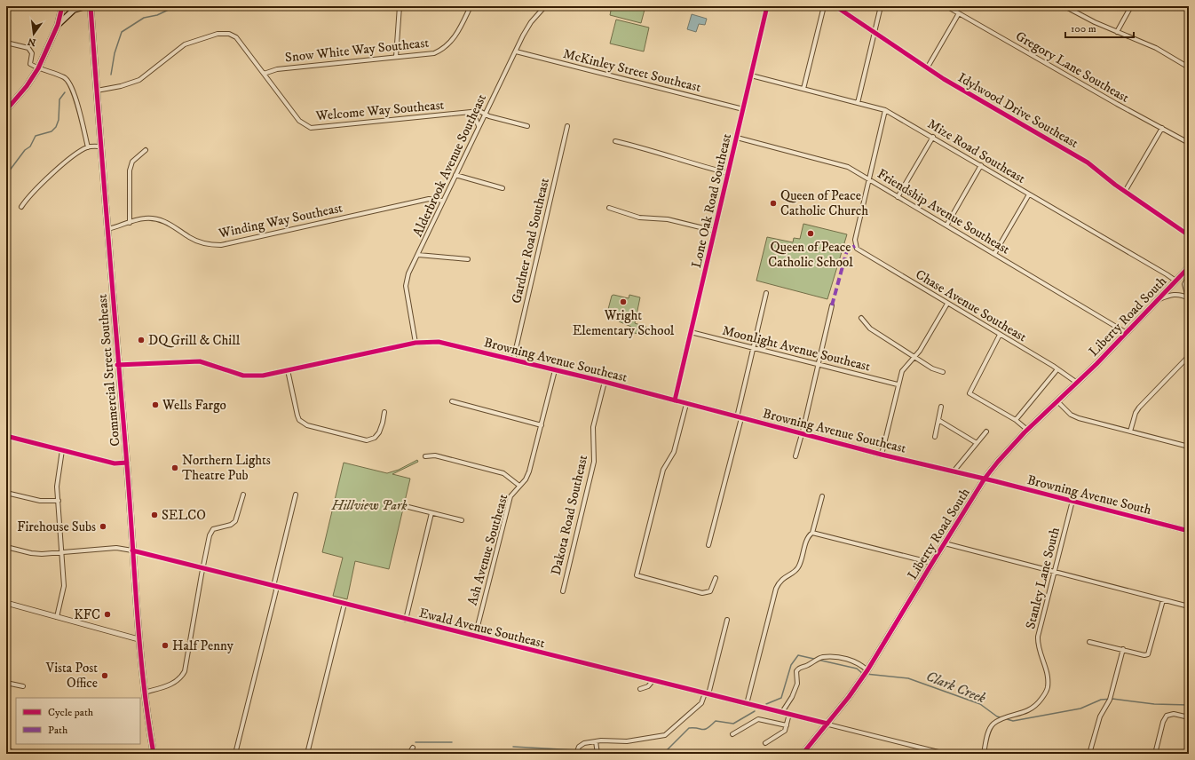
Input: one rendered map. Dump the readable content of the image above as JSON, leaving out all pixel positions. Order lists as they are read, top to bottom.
{
  "streets": {
    "main road": ["Liberty Road South", "Commercial Street Southeast"],
    "street": [
      "Snow White Way Southeast",
      "Gregory Lane Southeast",
      "McKinley Street Southeast",
      "Welcome Way Southeast",
      "Idylwood Drive Southeast",
      "Mize Road Southeast",
      "Alderbrook Avenue Southeast",
      "Lone Oak Road Southeast",
      "Friendship Avenue Southeast",
      "Winding Way Southeast",
      "Gardner Road Southeast",
      "Chase Avenue Southeast",
      "Moonlight Avenue Southeast",
      "Browning Avenue Southeast",
      "Browning Avenue South",
      "Dakota Road Southeast",
      "Ash Avenue Southeast",
      "Stanley Lane South",
      "Ewald Avenue Southeast"
    ]
  },
  "crossings": [
    ["Snow White Way Southeast", "Welcome Way Southeast"],
    ["McKinley Street Southeast", "Alderbrook Avenue Southeast"],
    ["McKinley Street Southeast", "Lone Oak Road Southeast"],
    ["Welcome Way Southeast", "Alderbrook Avenue Southeast"],
    ["Welcome Way Southeast", "Commercial Street Southeast"],
    ["Mize Road Southeast", "Lone Oak Road Southeast"],
    ["Mize Road Southeast", "Liberty Road South"],
    ["Alderbrook Avenue Southeast", "Winding Way Southeast"],
    ["Alderbrook Avenue Southeast", "Browning Avenue Southeast"],
    ["Lone Oak Road Southeast", "Friendship Avenue Southeast"],
    ["Lone Oak Road Southeast", "Moonlight Avenue Southeast"],
    ["Lone Oak Road Southeast", "Browning Avenue Southeast"],
    ["Friendship Avenue Southeast", "Chase Avenue Southeast"],
    ["Friendship Avenue Southeast", "Liberty Road South"],
    ["Winding Way Southeast", "Commercial Street Southeast"],
    ["Gardner Road Southeast", "Browning Avenue Southeast"],
    ["Chase Avenue Southeast", "Liberty Road South"],
    ["Liberty Road South", "Browning Avenue Southeast"],
    ["Liberty Road South", "Browning Avenue South"],
    ["Liberty Road South", "Ewald Avenue Southeast"],
    ["Browning Avenue Southeast", "Commercial Street Southeast"],
    ["Browning Avenue Southeast", "Browning Avenue South"],
    ["Browning Avenue Southeast", "Dakota Road Southeast"],
    ["Browning Avenue Southeast", "Ash Avenue Southeast"],
    ["Commercial Street Southeast", "Ewald Avenue Southeast"],
    ["Browning Avenue South", "Stanley Lane South"],
    ["Ash Avenue Southeast", "Ewald Avenue Southeast"]
  ],
  "water": ["Clark Creek"],
  "parks": ["Hillview Park"],
  "places": [
    "Queen of Peace Catholic Church",
    "Queen of Peace Catholic School",
    "Wright Elementary School",
    "DQ Grill & Chill",
    "Wells Fargo",
    "Northern Lights Theatre Pub",
    "SELCO",
    "Firehouse Subs",
    "KFC",
    "Half Penny",
    "Vista Post Office"
  ],
  "legend": ["Cycle path", "Path"],
  "scale_bar": "100 m",
  "north": "bottom"
}
